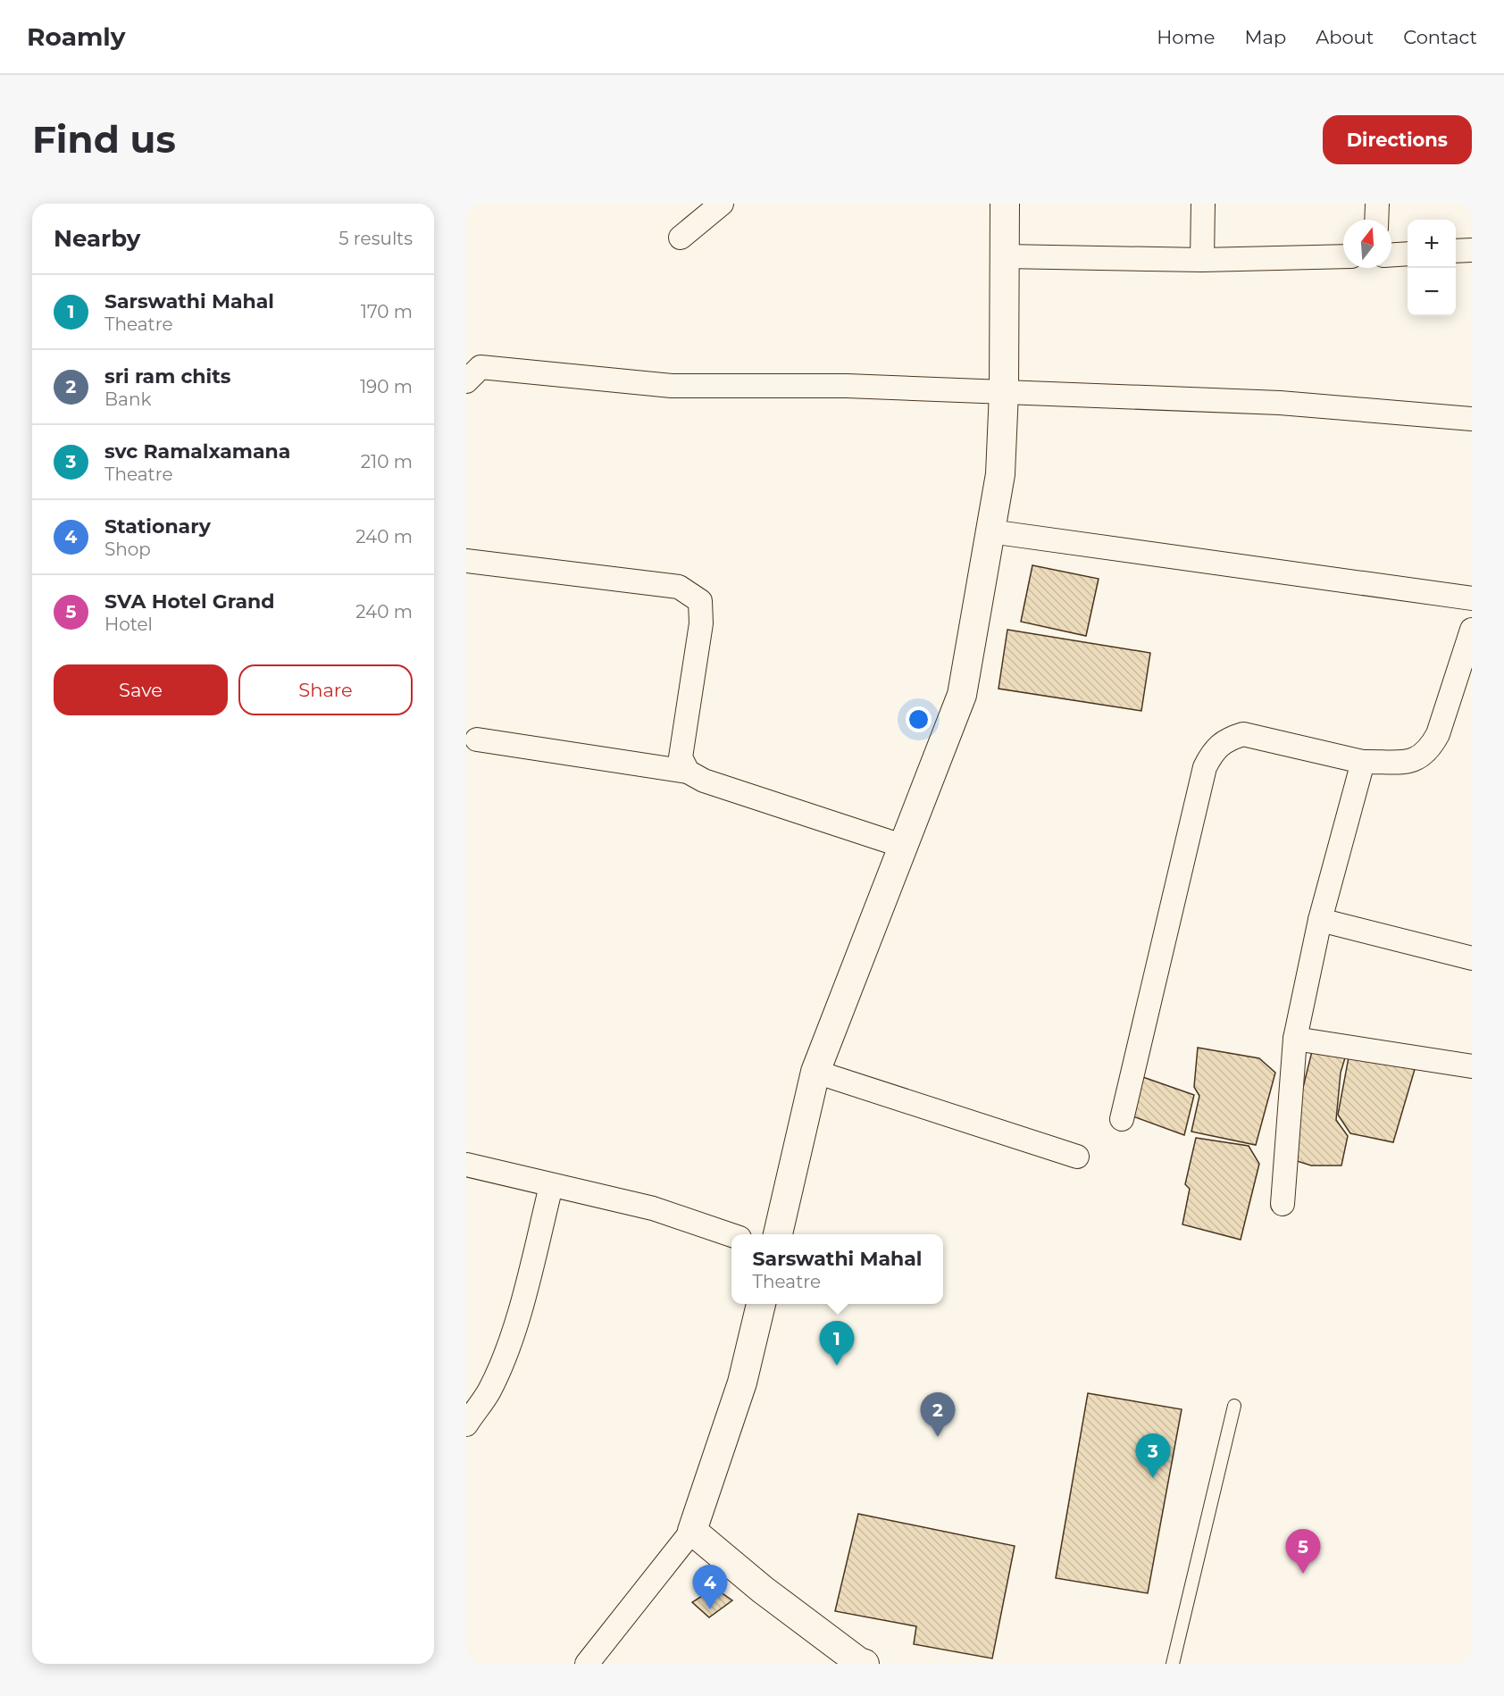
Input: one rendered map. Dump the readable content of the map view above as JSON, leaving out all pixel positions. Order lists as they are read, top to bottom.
{
  "north": "top",
  "page": {
    "header": "Roamly",
    "nav": [
      "Home",
      "Map",
      "About",
      "Contact"
    ],
    "buttons": [
      "Directions",
      ["Save", "Share"]
    ],
    "title": "Find us",
    "heading": ["Nearby", "5 results"],
    "map_buttons": ["+", "−"],
    "list": [
      {
        "mark": "1",
        "name": "Sarswathi Mahal",
        "note": "Theatre",
        "value": "170 m"
      },
      {
        "mark": "2",
        "name": "sri ram chits",
        "note": "Bank",
        "value": "190 m"
      },
      {
        "mark": "3",
        "name": "svc Ramalxamana",
        "note": "Theatre",
        "value": "210 m"
      },
      {
        "mark": "4",
        "name": "Stationary",
        "note": "Shop",
        "value": "240 m"
      },
      {
        "mark": "5",
        "name": "SVA Hotel Grand",
        "note": "Hotel",
        "value": "240 m"
      }
    ],
    "popup": ["Sarswathi Mahal", "Theatre"],
    "pins": [
      "1",
      "2",
      "3",
      "5",
      "4"
    ]
  }
}
